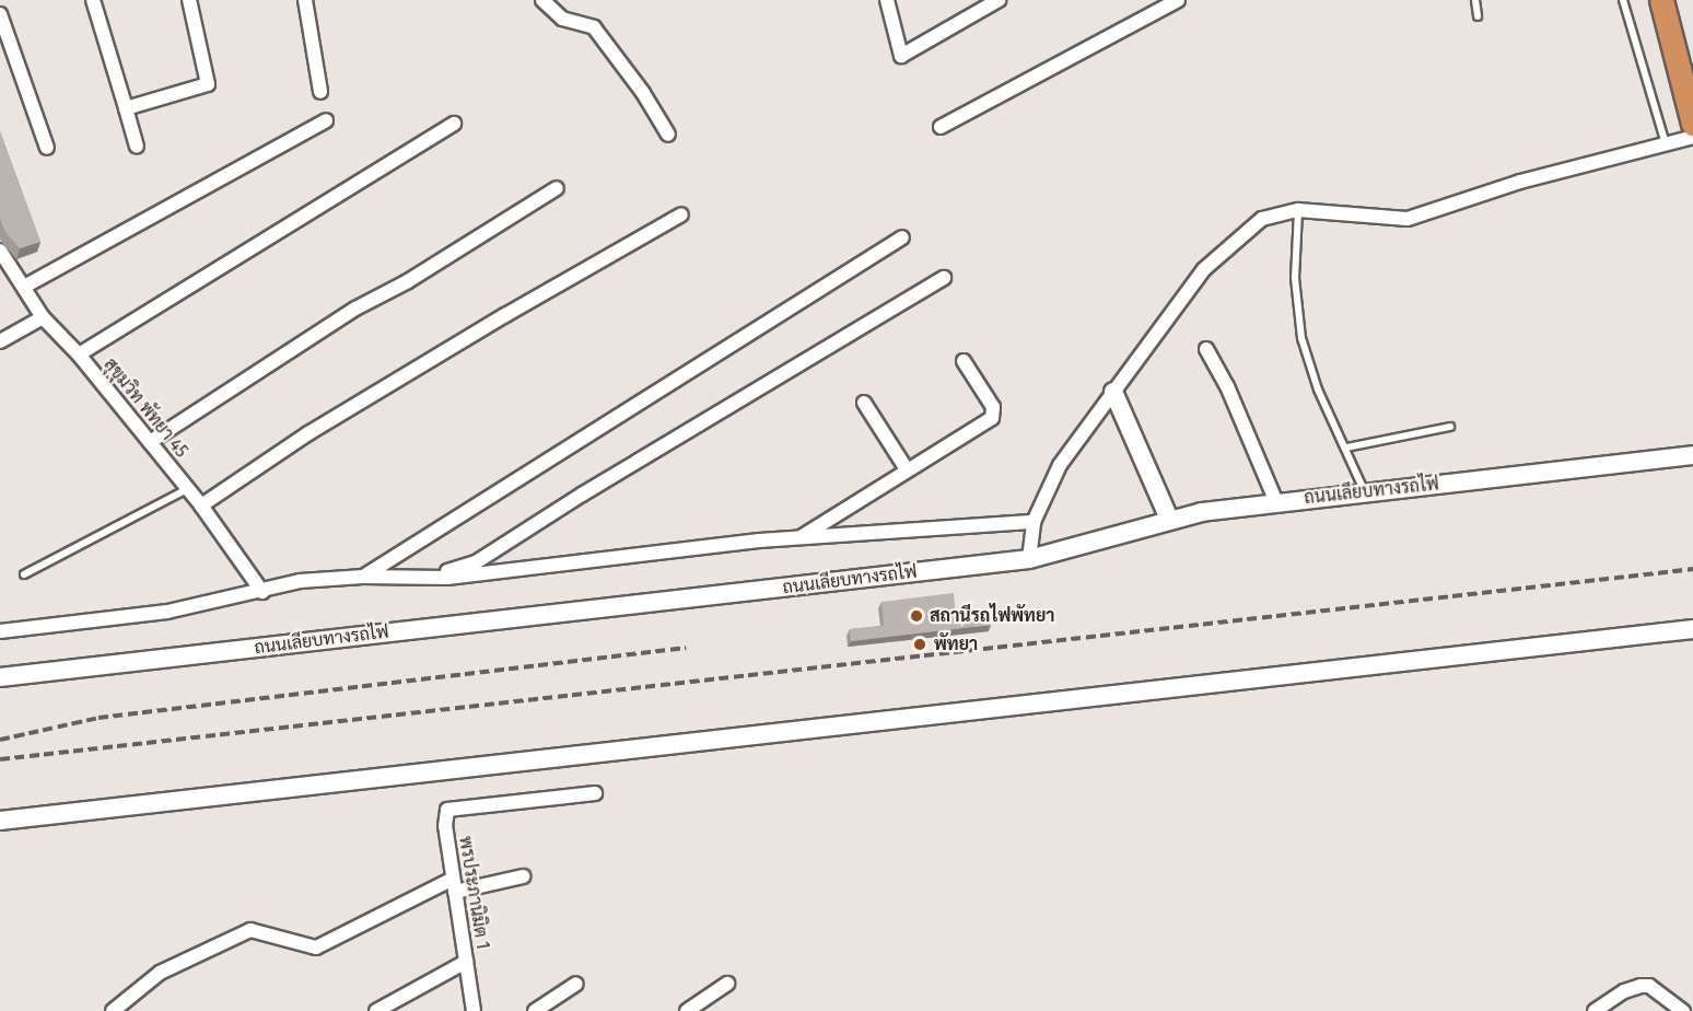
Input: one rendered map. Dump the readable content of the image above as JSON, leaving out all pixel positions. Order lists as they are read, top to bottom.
{
  "streets": {
    "street": ["สุขุมวิท พัทยา 45", "ถนนเลียบทางรถไฟ", "พรประภานิมิต 1"]
  },
  "places": ["สถานีรถไฟพัทยา", "พัทยา"]
}
